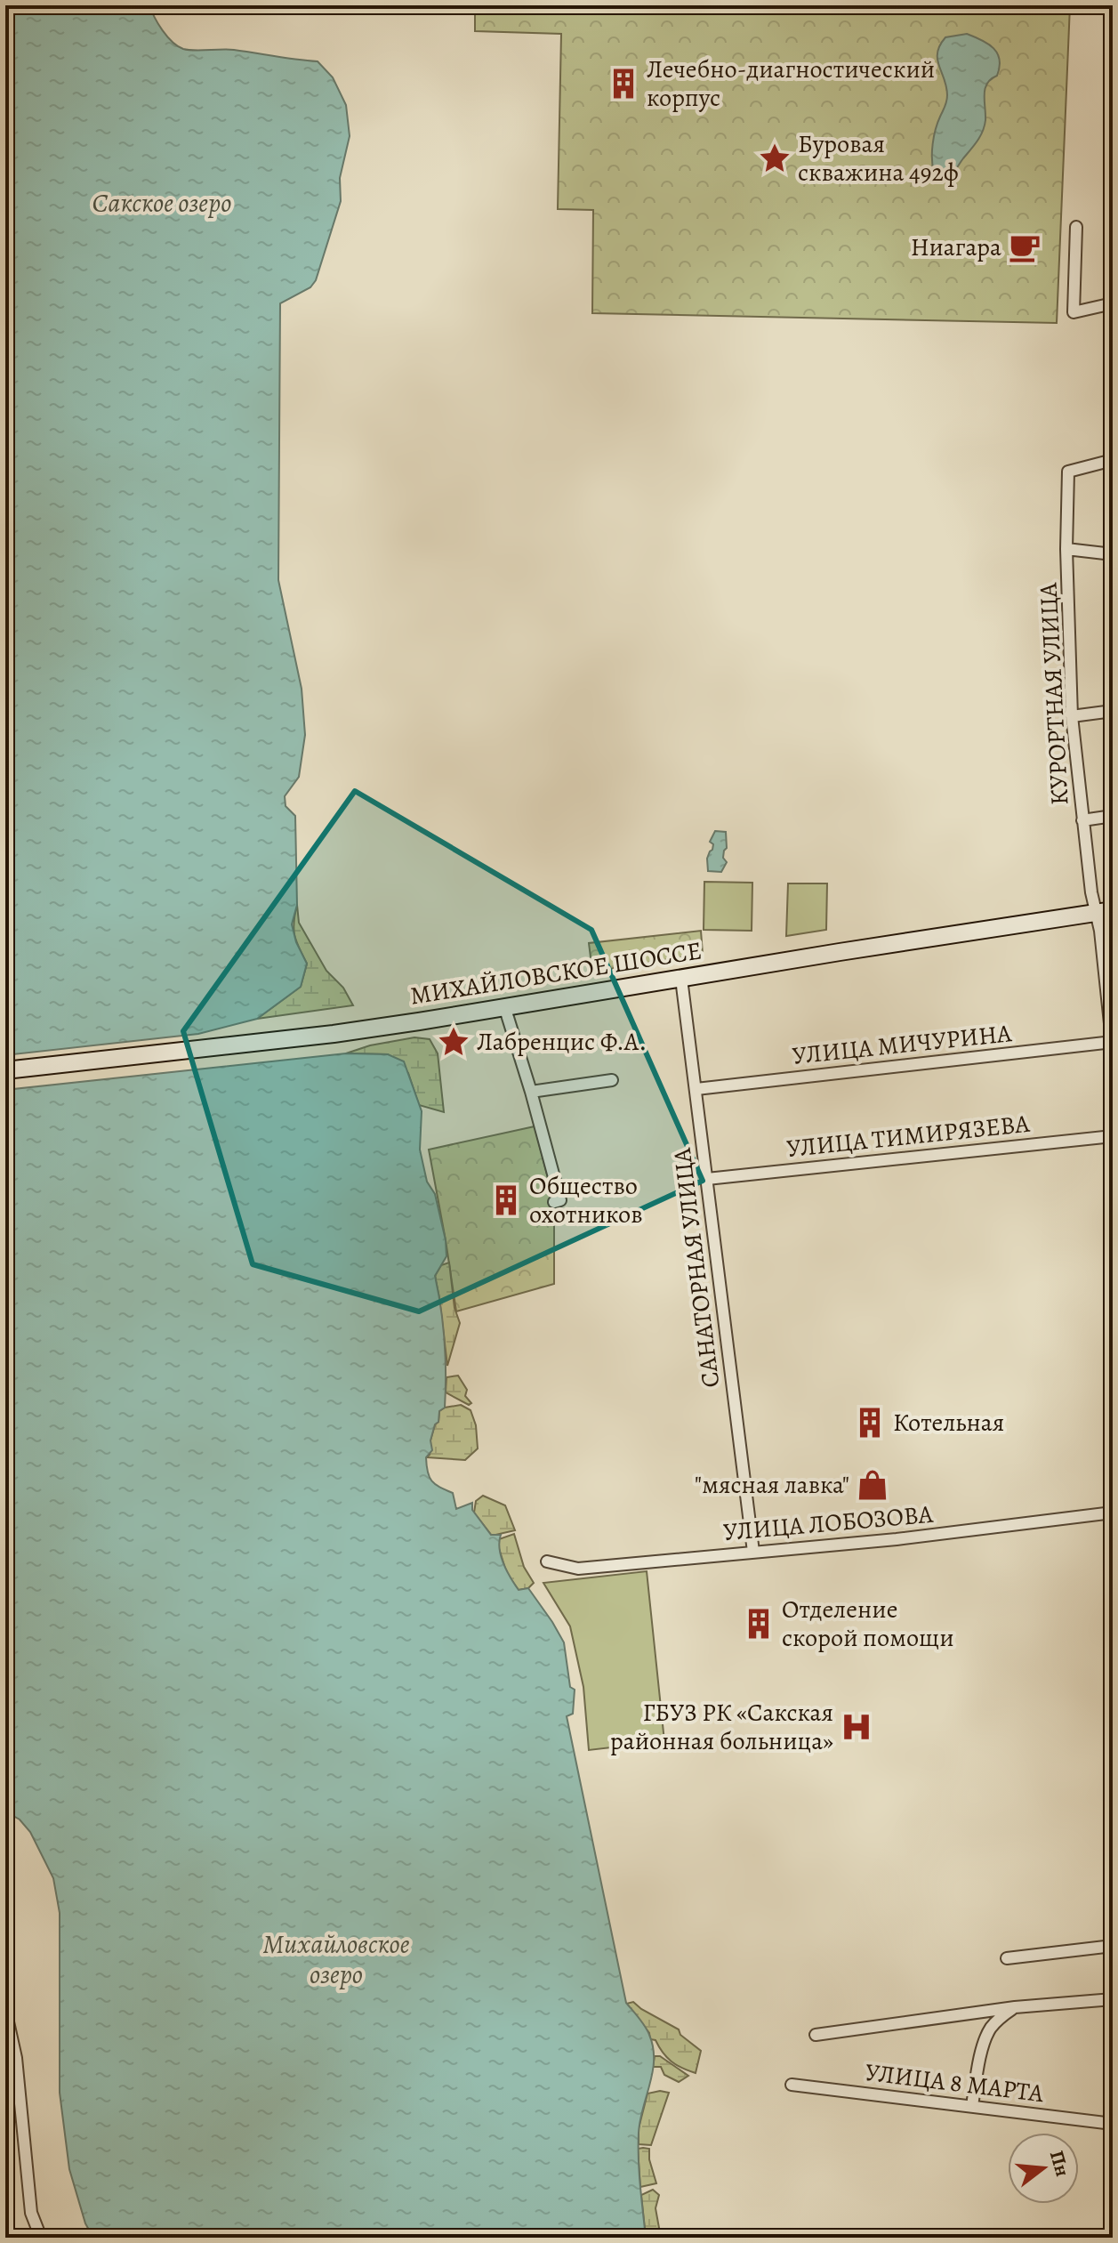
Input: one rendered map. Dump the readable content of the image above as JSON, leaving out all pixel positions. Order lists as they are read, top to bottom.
{
  "streets": {
    "main road": ["МИХАЙЛОВСКОЕ ШОССЕ"],
    "street": [
      "КУРОРТНАЯ УЛИЦА",
      "УЛИЦА МИЧУРИНА",
      "УЛИЦА ТИМИРЯЗЕВА",
      "САНАТОРНАЯ УЛИЦА",
      "УЛИЦА ЛОБОЗОВА",
      "УЛИЦА 8 МАРТА"
    ]
  },
  "crossings": [
    ["КУРОРТНАЯ УЛИЦА", "МИХАЙЛОВСКОЕ ШОССЕ"],
    ["КУРОРТНАЯ УЛИЦА", "УЛИЦА МИЧУРИНА"],
    ["МИХАЙЛОВСКОЕ ШОССЕ", "САНАТОРНАЯ УЛИЦА"],
    ["УЛИЦА МИЧУРИНА", "САНАТОРНАЯ УЛИЦА"],
    ["УЛИЦА ТИМИРЯЗЕВА", "САНАТОРНАЯ УЛИЦА"],
    ["САНАТОРНАЯ УЛИЦА", "УЛИЦА ЛОБОЗОВА"]
  ],
  "water": ["Сакское озеро", "Михайловское озеро"],
  "places": {
    "building": [
      "Лечебно-диагностический корпус",
      "Общество охотников",
      "Котельная",
      "Отделение скорой помощи"
    ],
    "place": ["Буровая скважина 492ф", "Лабренцис Ф.А."],
    "cafe": ["Ниагара"],
    "shop": ["\"мясная лавка\""],
    "hospital": ["ГБУЗ РК «Сакская районная больница»"]
  },
  "north": "right"
}
